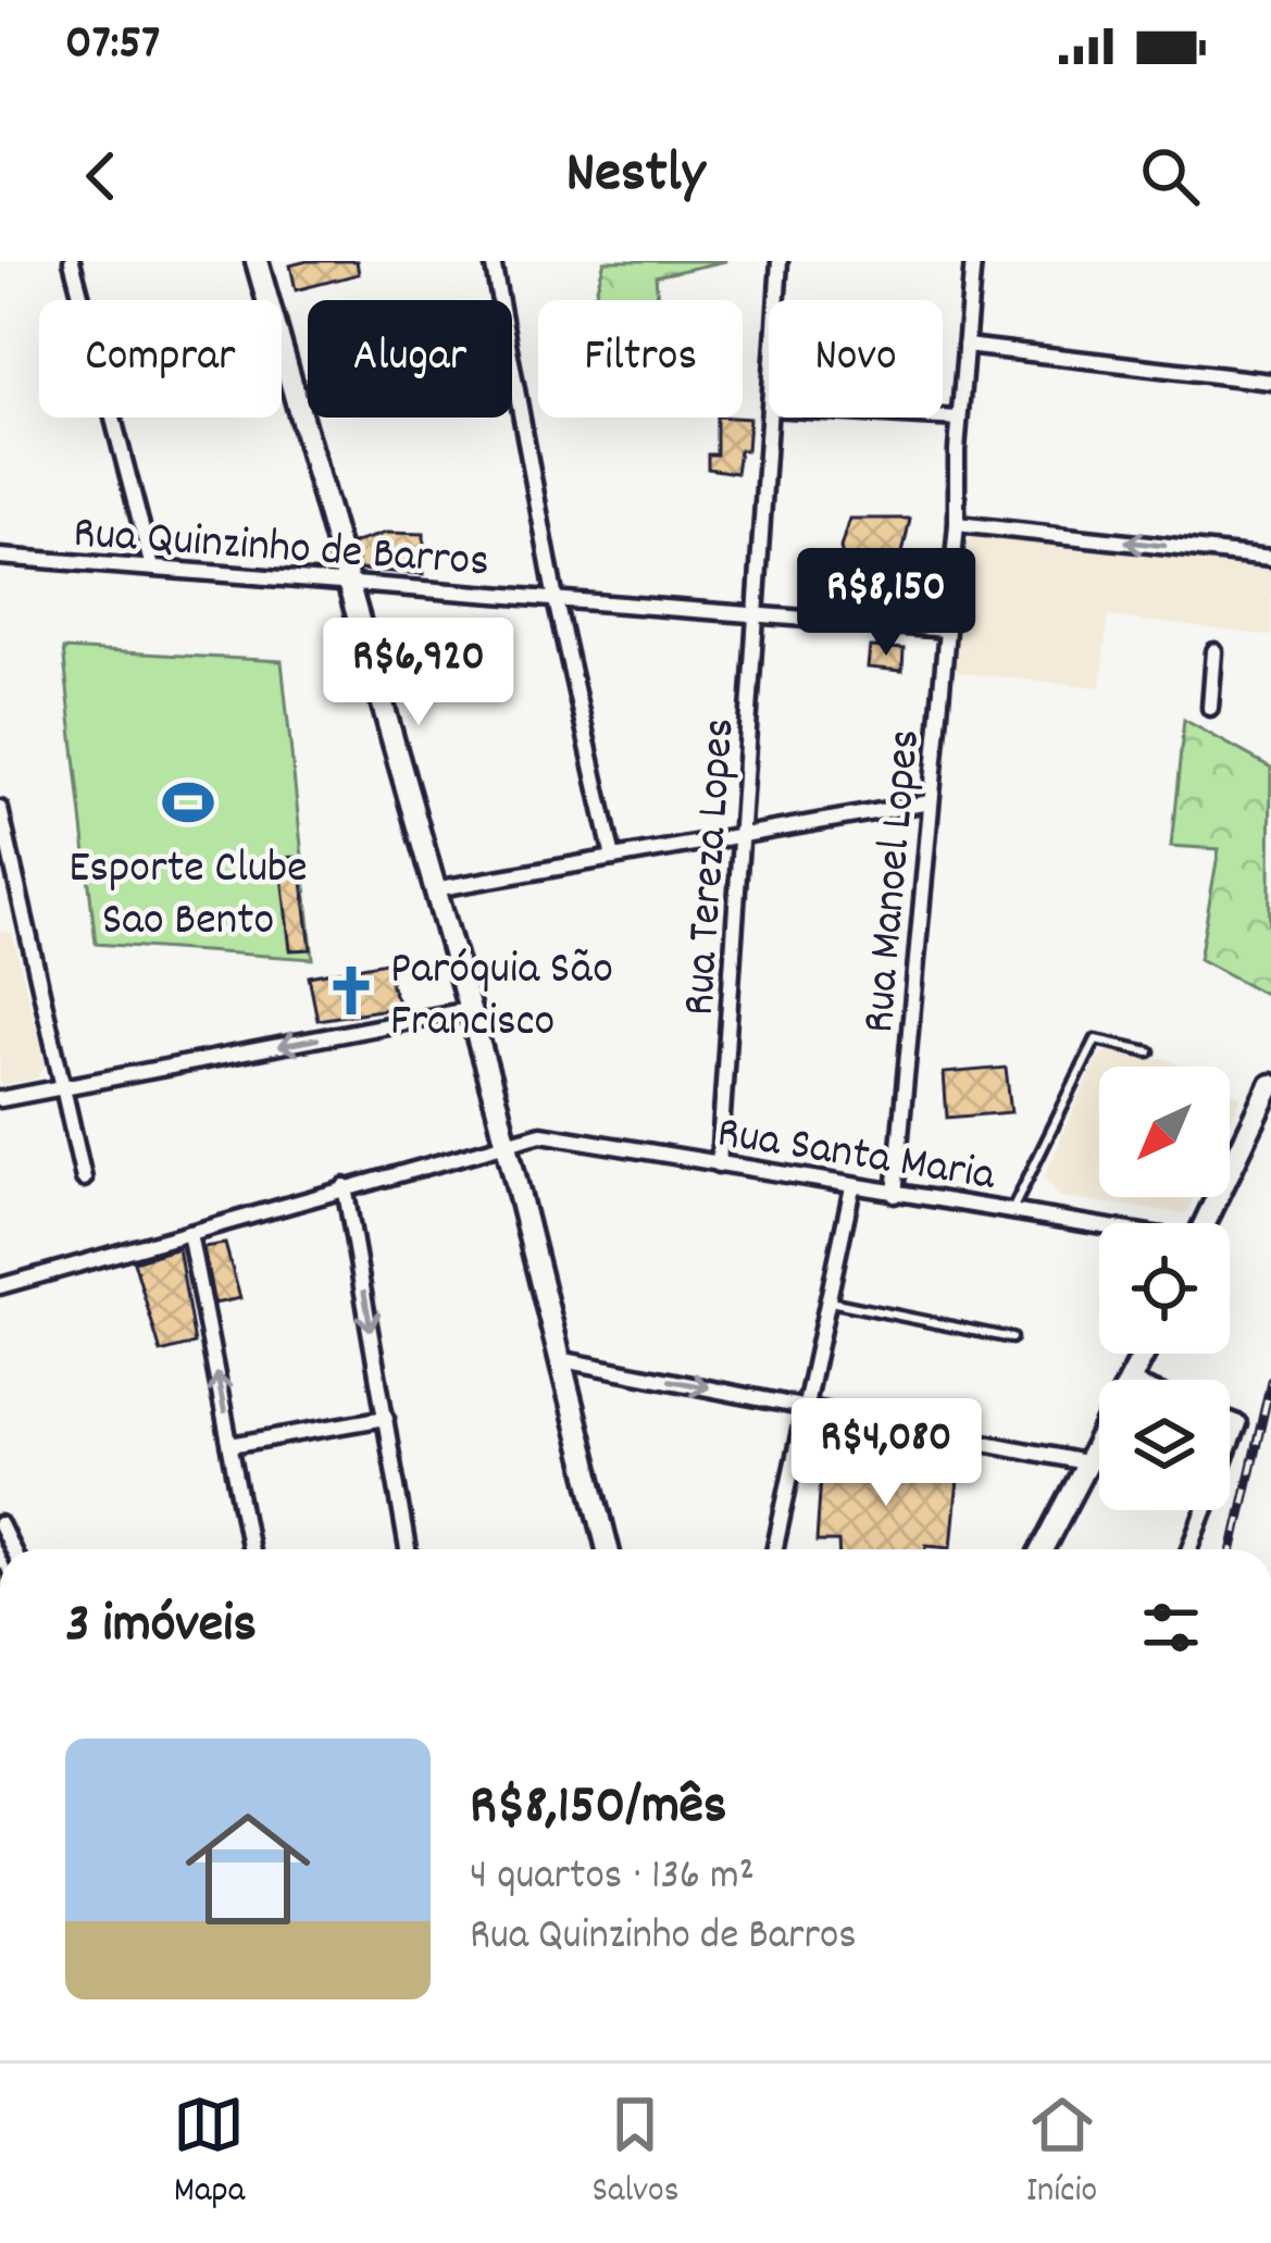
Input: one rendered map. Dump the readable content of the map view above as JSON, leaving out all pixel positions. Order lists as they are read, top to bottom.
{
  "streets": {
    "street": [
      "Rua Quinzinho de Barros",
      "Rua Tereza Lopes",
      "Rua Manoel Lopes",
      "Rua Santa Maria"
    ]
  },
  "crossings": [
    ["Rua Quinzinho de Barros", "Rua Tereza Lopes"],
    ["Rua Quinzinho de Barros", "Rua Manoel Lopes"],
    ["Rua Tereza Lopes", "Rua Santa Maria"],
    ["Rua Manoel Lopes", "Rua Santa Maria"]
  ],
  "places": {
    "sports": ["Esporte Clube Sao Bento"],
    "church": ["Paróquia São Francisco"]
  },
  "north": "bottom left",
  "page": {
    "status": "07:57",
    "header": "Nestly",
    "chip": [
      "Comprar",
      "Alugar",
      "Filtros",
      "Novo"
    ],
    "price": ["R$8,150", "R$6,920", "R$4,080"],
    "heading": "3 imóveis",
    "list": [
      {
        "name": "R$8,150/mês",
        "note": "4 quartos · 136 m² · Rua Quinzinho de Barros"
      }
    ],
    "tabs": ["Mapa", "Salvos", "Início"]
  }
}
